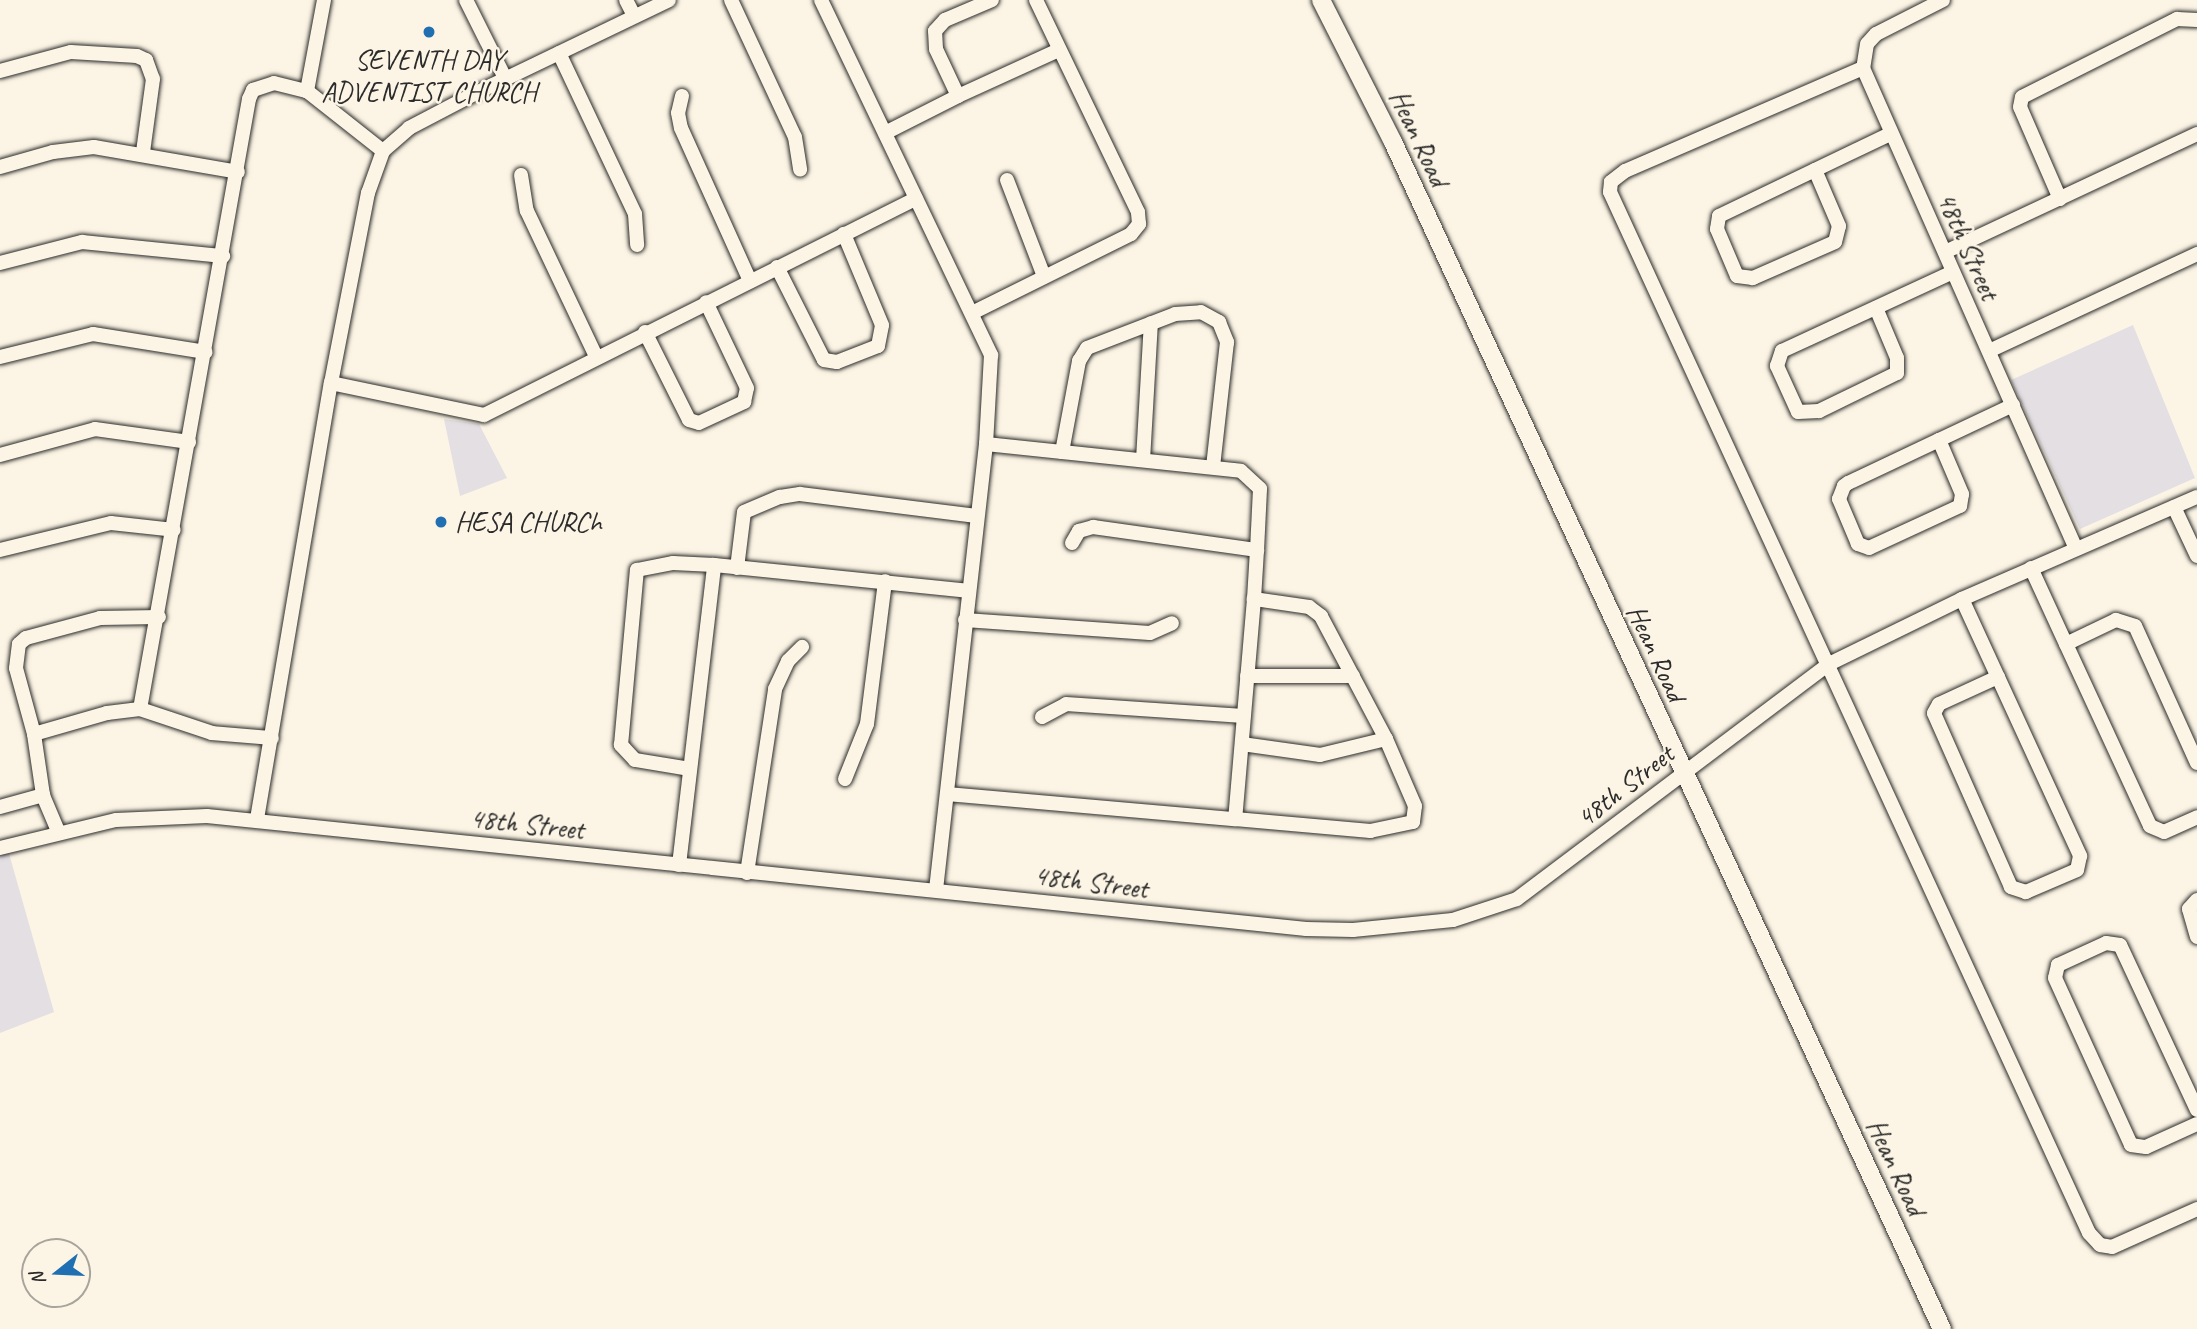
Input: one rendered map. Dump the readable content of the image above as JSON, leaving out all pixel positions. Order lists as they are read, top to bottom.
{
  "streets": {
    "street": ["Hean Road", "48th Street"]
  },
  "crossings": [
    ["Hean Road", "48th Street"]
  ],
  "places": ["SEVENTH DAY ADVENTIST CHURCH", "HESA CHURCh"],
  "north": "left"
}
